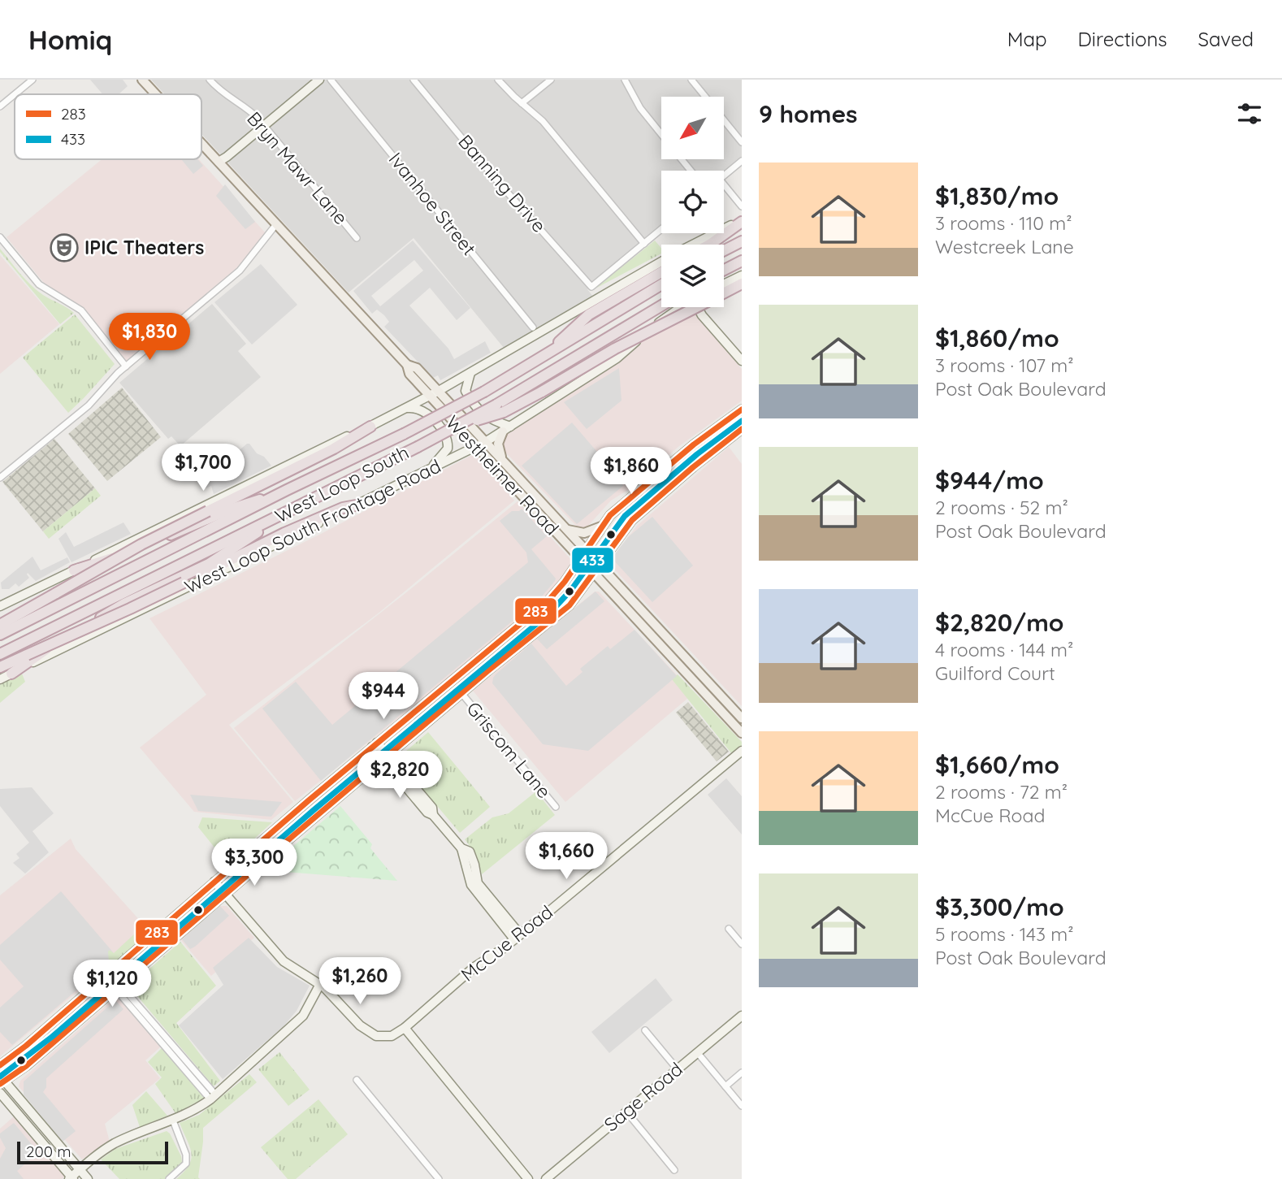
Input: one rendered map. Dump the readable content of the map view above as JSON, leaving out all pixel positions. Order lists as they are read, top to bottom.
{
  "streets": {
    "highway": ["West Loop South"],
    "main road": [
      "Westheimer Road",
      "West Loop South Frontage Road",
      "McCue Road",
      "Sage Road"
    ],
    "street": [
      "Bryn Mawr Lane",
      "Banning Drive",
      "Ivanhoe Street",
      "Griscom Lane"
    ]
  },
  "crossings": [
    ["Westheimer Road", "West Loop South Frontage Road"]
  ],
  "places": {
    "theatre": ["IPIC Theaters"]
  },
  "lines": ["transit line 283", "transit line 433"],
  "legend": ["283", "433"],
  "scale_bar": "200 m",
  "north": "bottom left",
  "page": {
    "header": "Homiq",
    "nav": ["Map", "Directions", "Saved"],
    "heading": "9 homes",
    "list": [
      {
        "name": "$1,830/mo",
        "note": "3 rooms · 110 m² · Westcreek Lane"
      },
      {
        "name": "$1,860/mo",
        "note": "3 rooms · 107 m² · Post Oak Boulevard"
      },
      {
        "name": "$944/mo",
        "note": "2 rooms · 52 m² · Post Oak Boulevard"
      },
      {
        "name": "$2,820/mo",
        "note": "4 rooms · 144 m² · Guilford Court"
      },
      {
        "name": "$1,660/mo",
        "note": "2 rooms · 72 m² · McCue Road"
      },
      {
        "name": "$3,300/mo",
        "note": "5 rooms · 143 m² · Post Oak Boulevard"
      }
    ],
    "price": [
      "$1,830",
      "$1,700",
      "$1,860",
      "$944",
      "$2,820",
      "$1,660",
      "$3,300",
      "$1,260",
      "$1,120"
    ],
    "scale": "200 m"
  }
}
